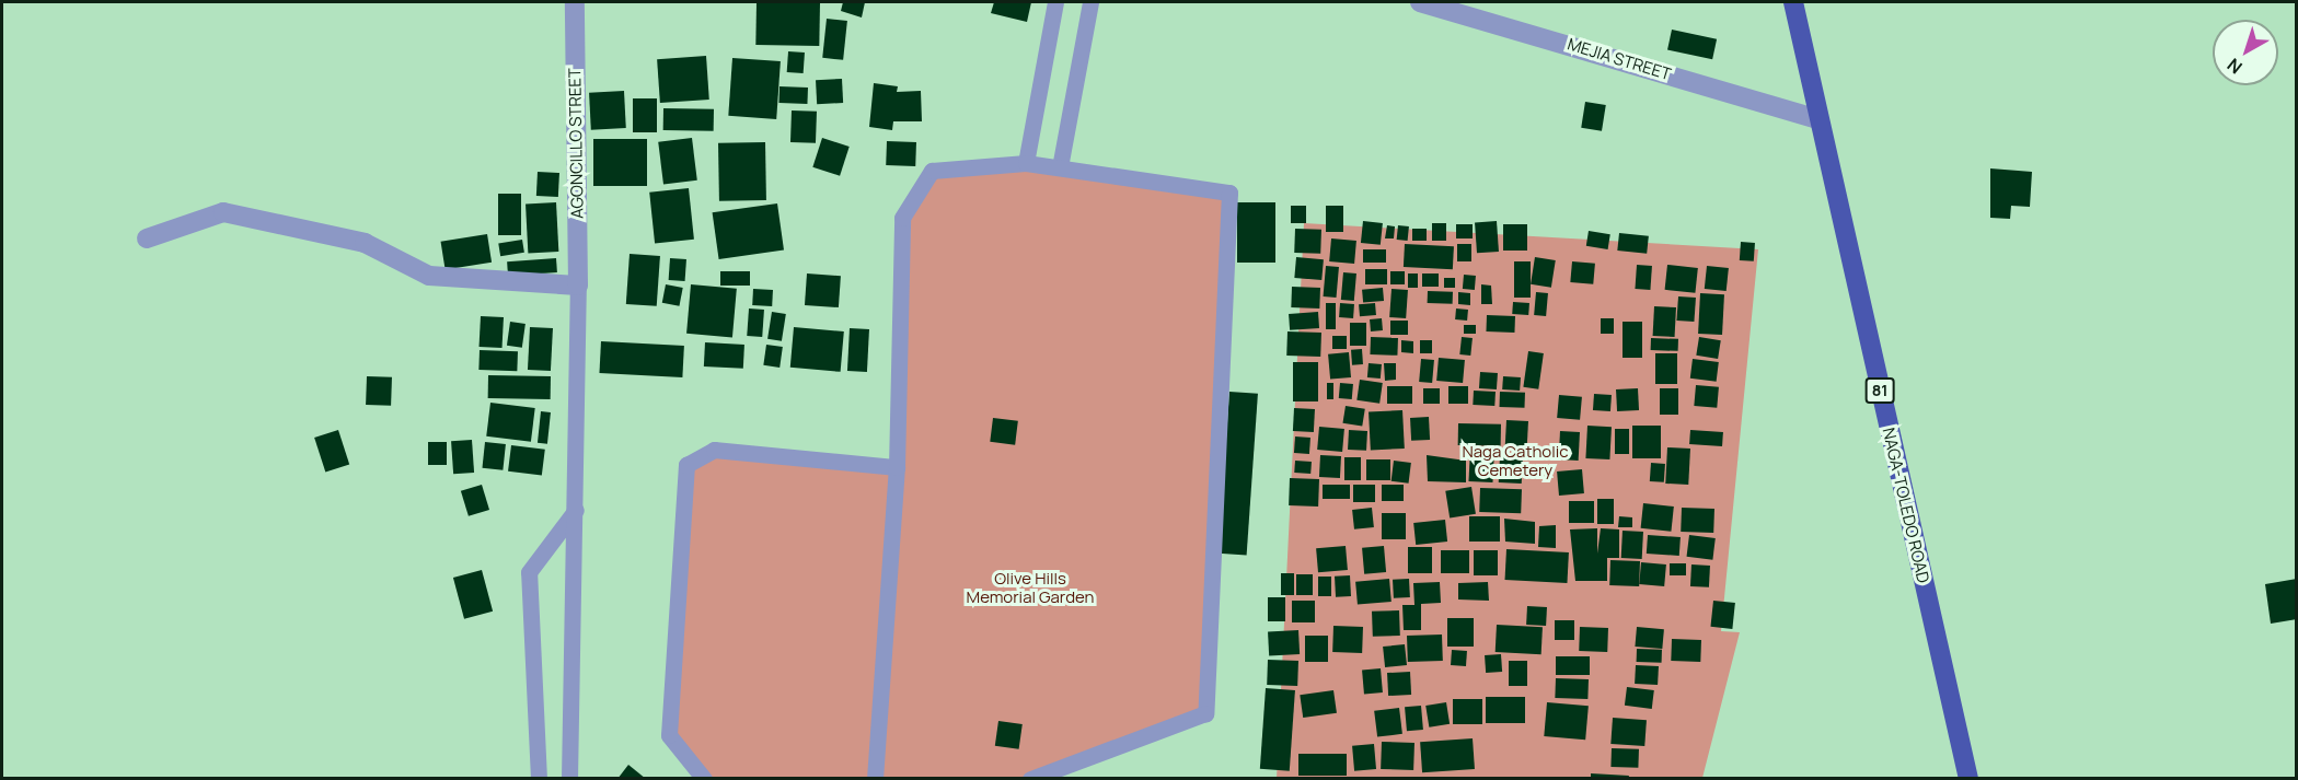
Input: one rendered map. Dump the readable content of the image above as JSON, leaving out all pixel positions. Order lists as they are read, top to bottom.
{
  "streets": {
    "highway": ["81", "NAGA-TOLEDO ROAD"],
    "street": ["MEJIA STREET", "AGONCILLO STREET"]
  },
  "crossings": [
    ["MEJIA STREET", "NAGA-TOLEDO ROAD"]
  ],
  "parks": ["Naga Catholic Cemetery", "Olive Hills Memorial Garden"],
  "north": "bottom left"
}
